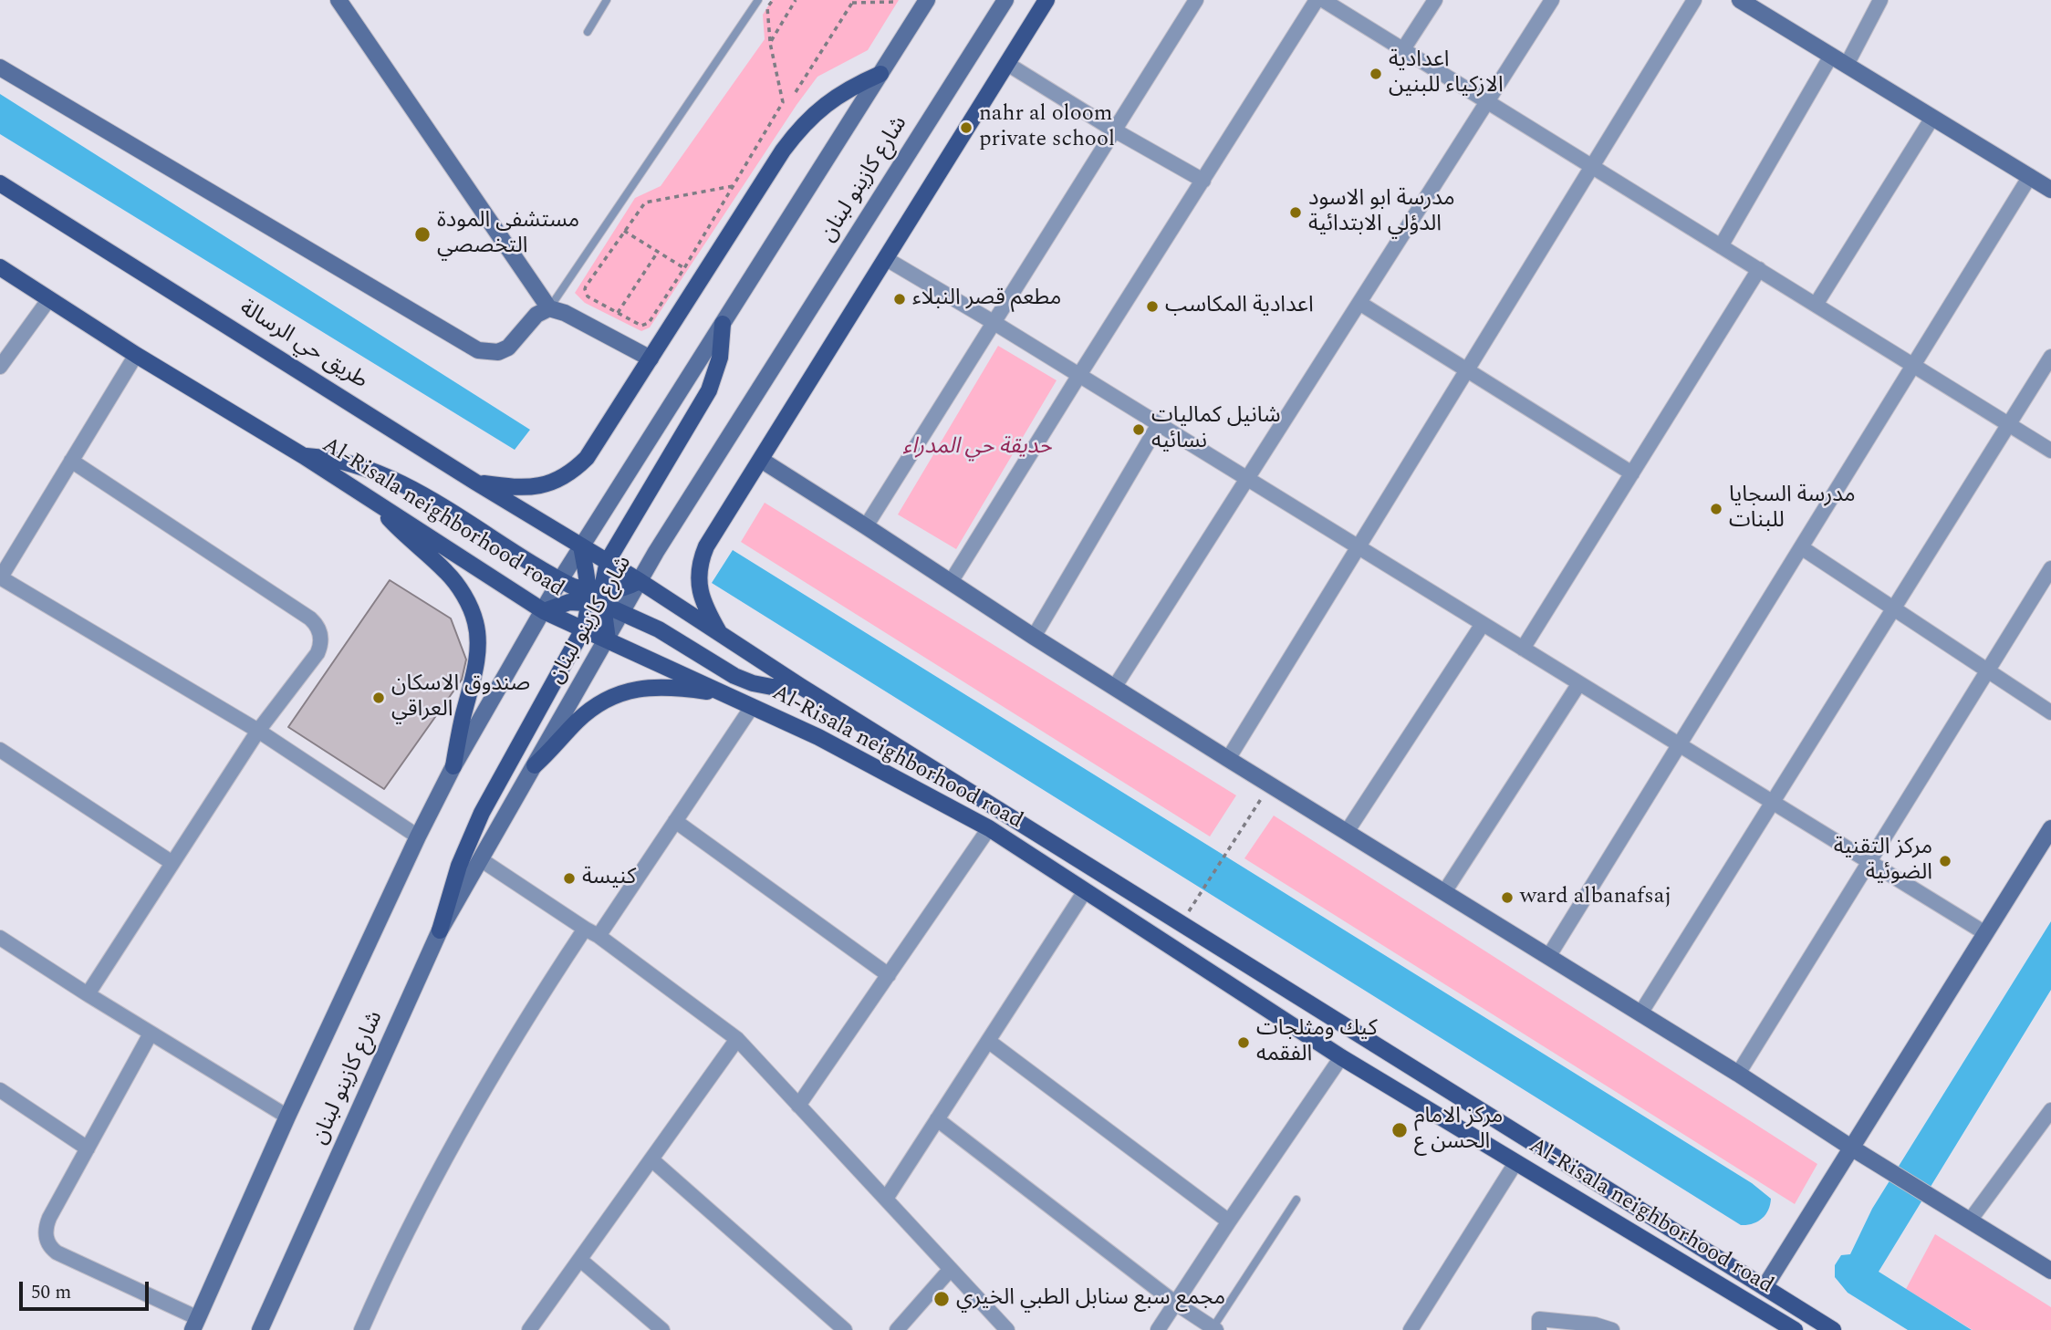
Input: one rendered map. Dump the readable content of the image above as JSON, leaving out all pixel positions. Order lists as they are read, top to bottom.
{
  "streets": {
    "main road": ["طريق حي الرسالة", "Al-Risala neighborhood road"],
    "street": ["شارع كازينو لبنان"]
  },
  "crossings": [
    ["شارع كازينو لبنان", "طريق حي الرسالة"],
    ["شارع كازينو لبنان", "Al-Risala neighborhood road"],
    ["طريق حي الرسالة", "Al-Risala neighborhood road"]
  ],
  "parks": ["حديقة حي المدراء"],
  "places": [
    "اعدادية الازكياء للبنين",
    "nahr al oloom private school",
    "مدرسة ابو الاسود الدؤلي الابتدائية",
    "مستشفى المودة التخصصي",
    "مطعم قصر النبلاء",
    "اعدادية المكاسب",
    "شانيل كماليات نسائيه",
    "مدرسة السجايا للبنات",
    "صندوق الاسكان العراقي",
    "مركز التقنية الضوئية",
    "كنيسة",
    "ward albanafsaj",
    "كيك ومثلجات الفقمه",
    "مركز الامام الحسن ع",
    "مجمع سبع سنابل الطبي الخيري"
  ],
  "scale_bar": "50 m"
}
